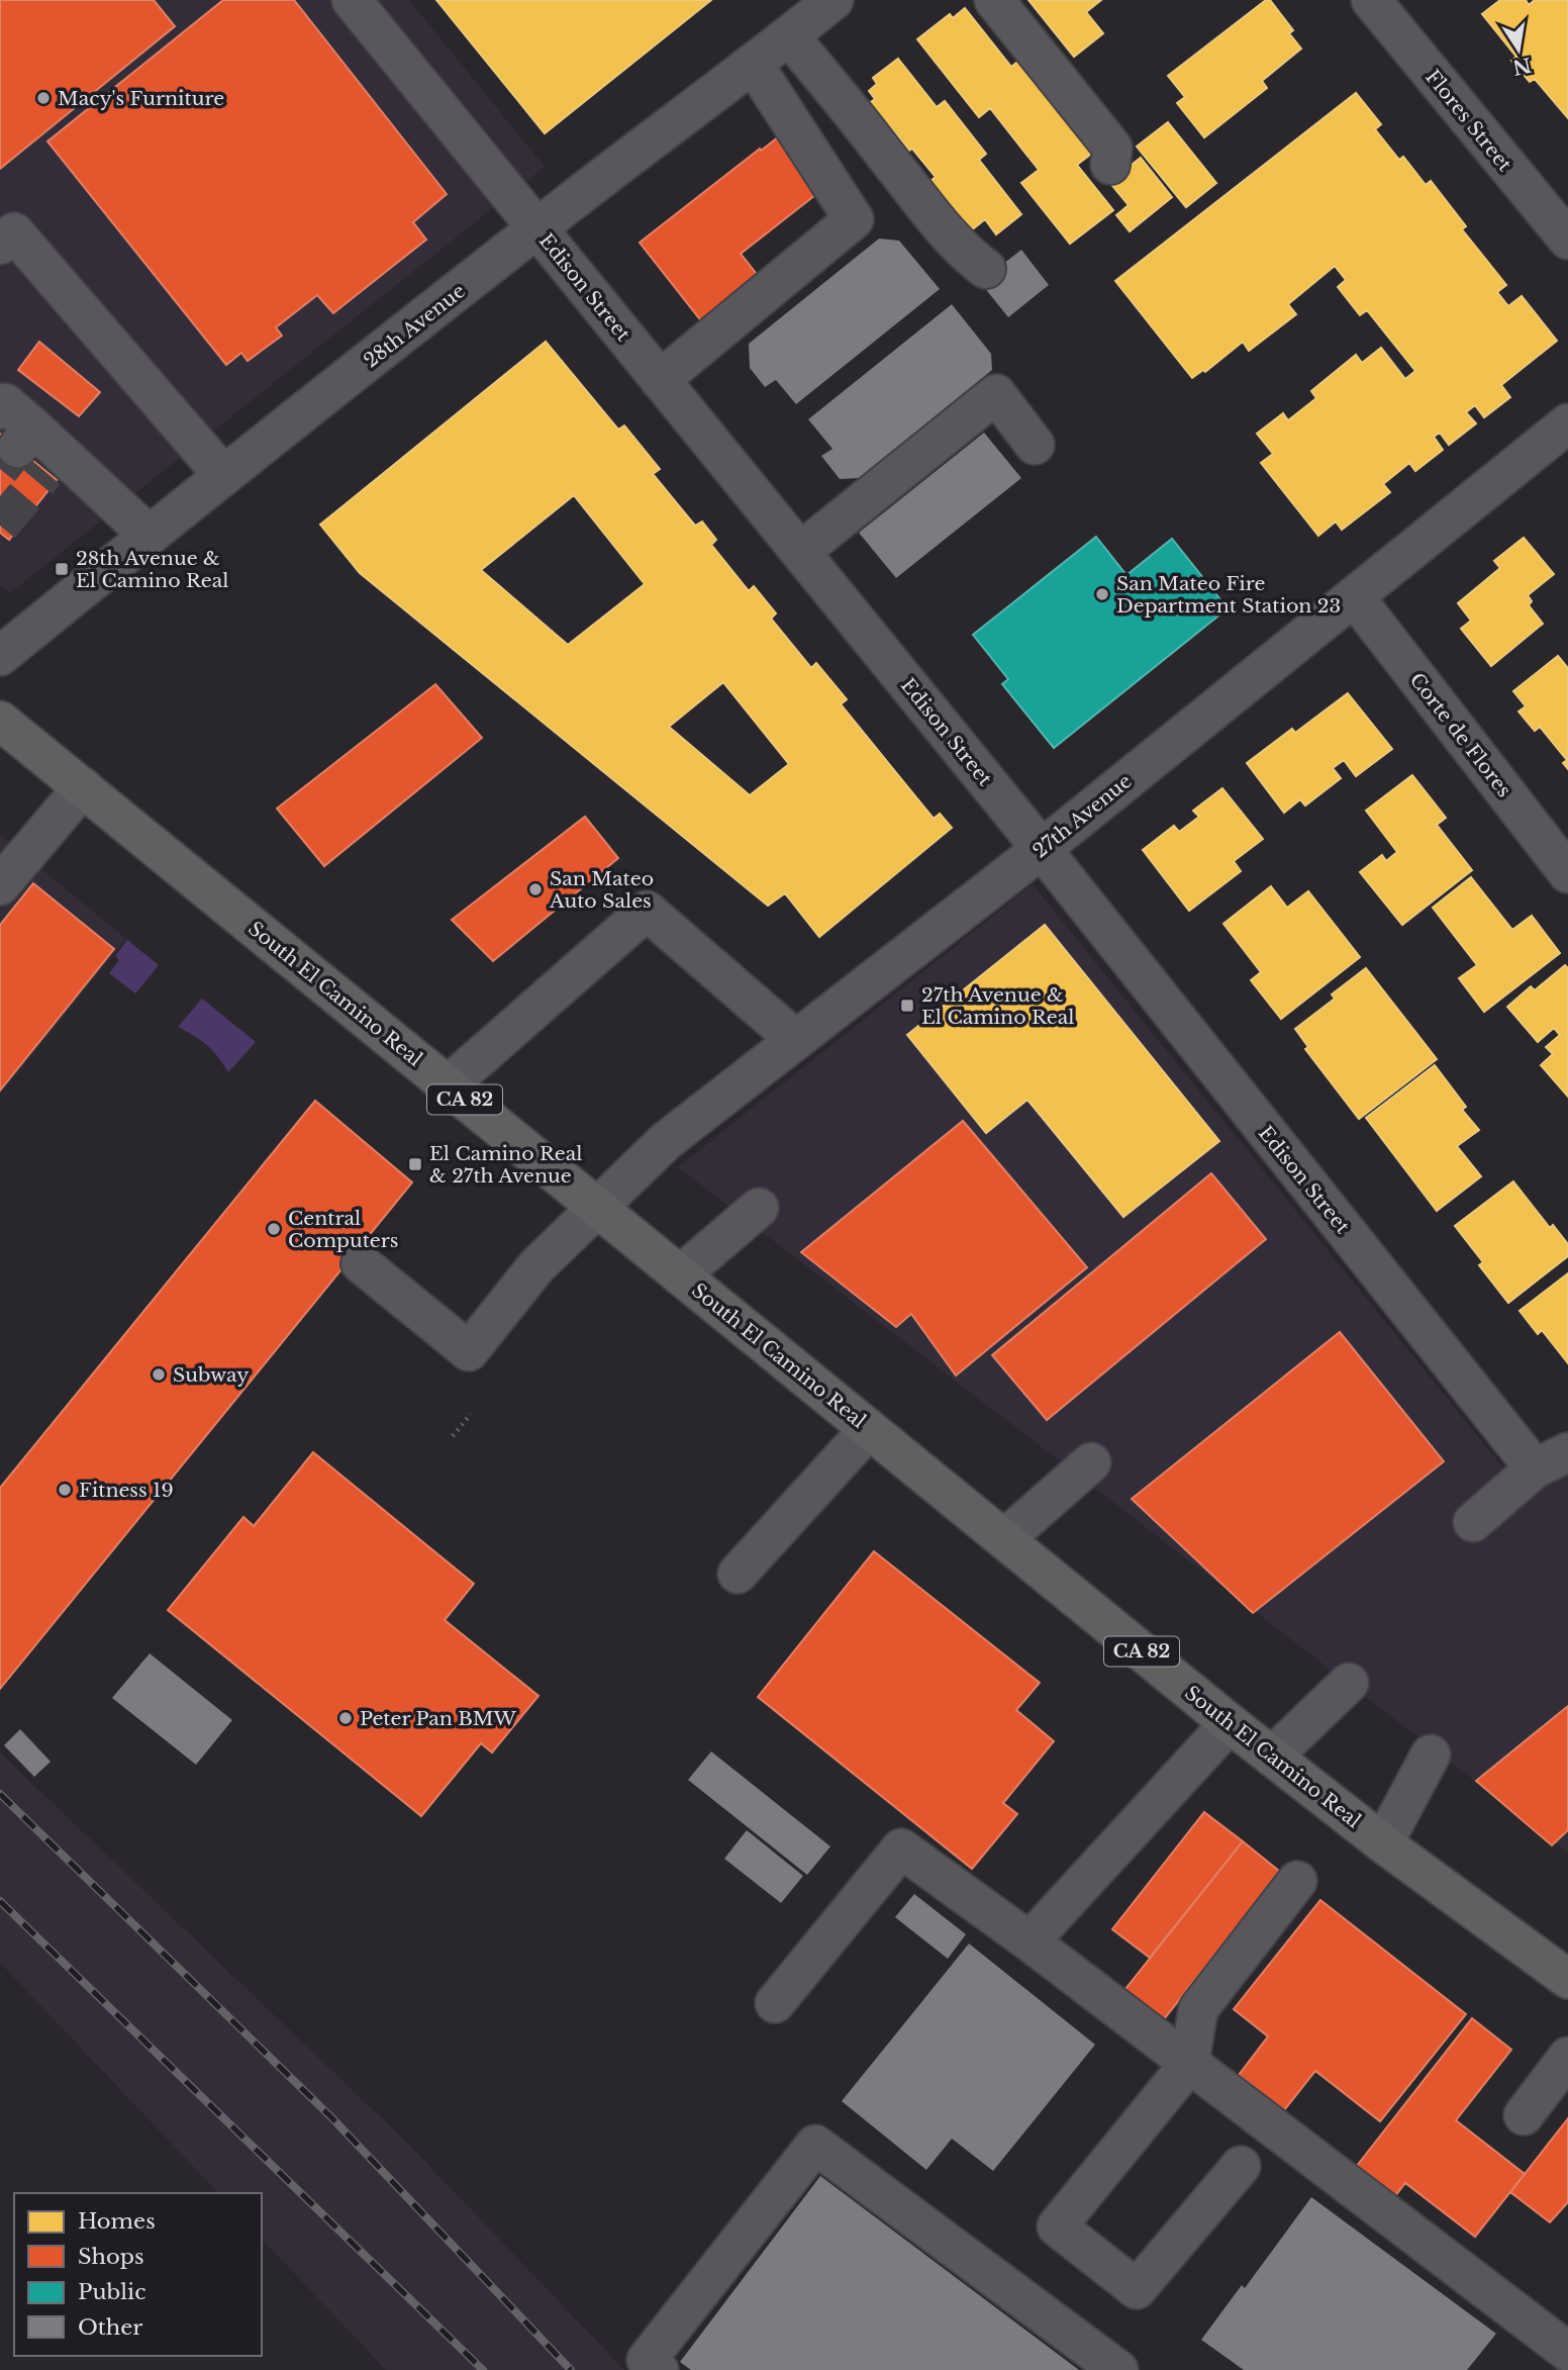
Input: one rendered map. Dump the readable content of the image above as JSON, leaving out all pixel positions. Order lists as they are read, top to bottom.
{
  "streets": {
    "main road": ["South El Camino Real", "CA 82"],
    "street": [
      "Flores Street",
      "Edison Street",
      "28th Avenue",
      "Corte de Flores",
      "27th Avenue"
    ]
  },
  "crossings": [
    ["Edison Street", "28th Avenue"],
    ["Edison Street", "27th Avenue"],
    ["Corte de Flores", "27th Avenue"],
    ["27th Avenue", "South El Camino Real"]
  ],
  "places": {
    "other": [
      "Macy's Furniture",
      "San Mateo Fire Department Station 23",
      "San Mateo Auto Sales",
      "Central Computers",
      "Subway",
      "Fitness 19",
      "Peter Pan BMW"
    ],
    "transit": ["28th Avenue & El Camino Real", "27th Avenue & El Camino Real", "El Camino Real & 27th Avenue"]
  },
  "legend": [
    "Homes",
    "Shops",
    "Public",
    "Other"
  ],
  "north": "bottom"
}
